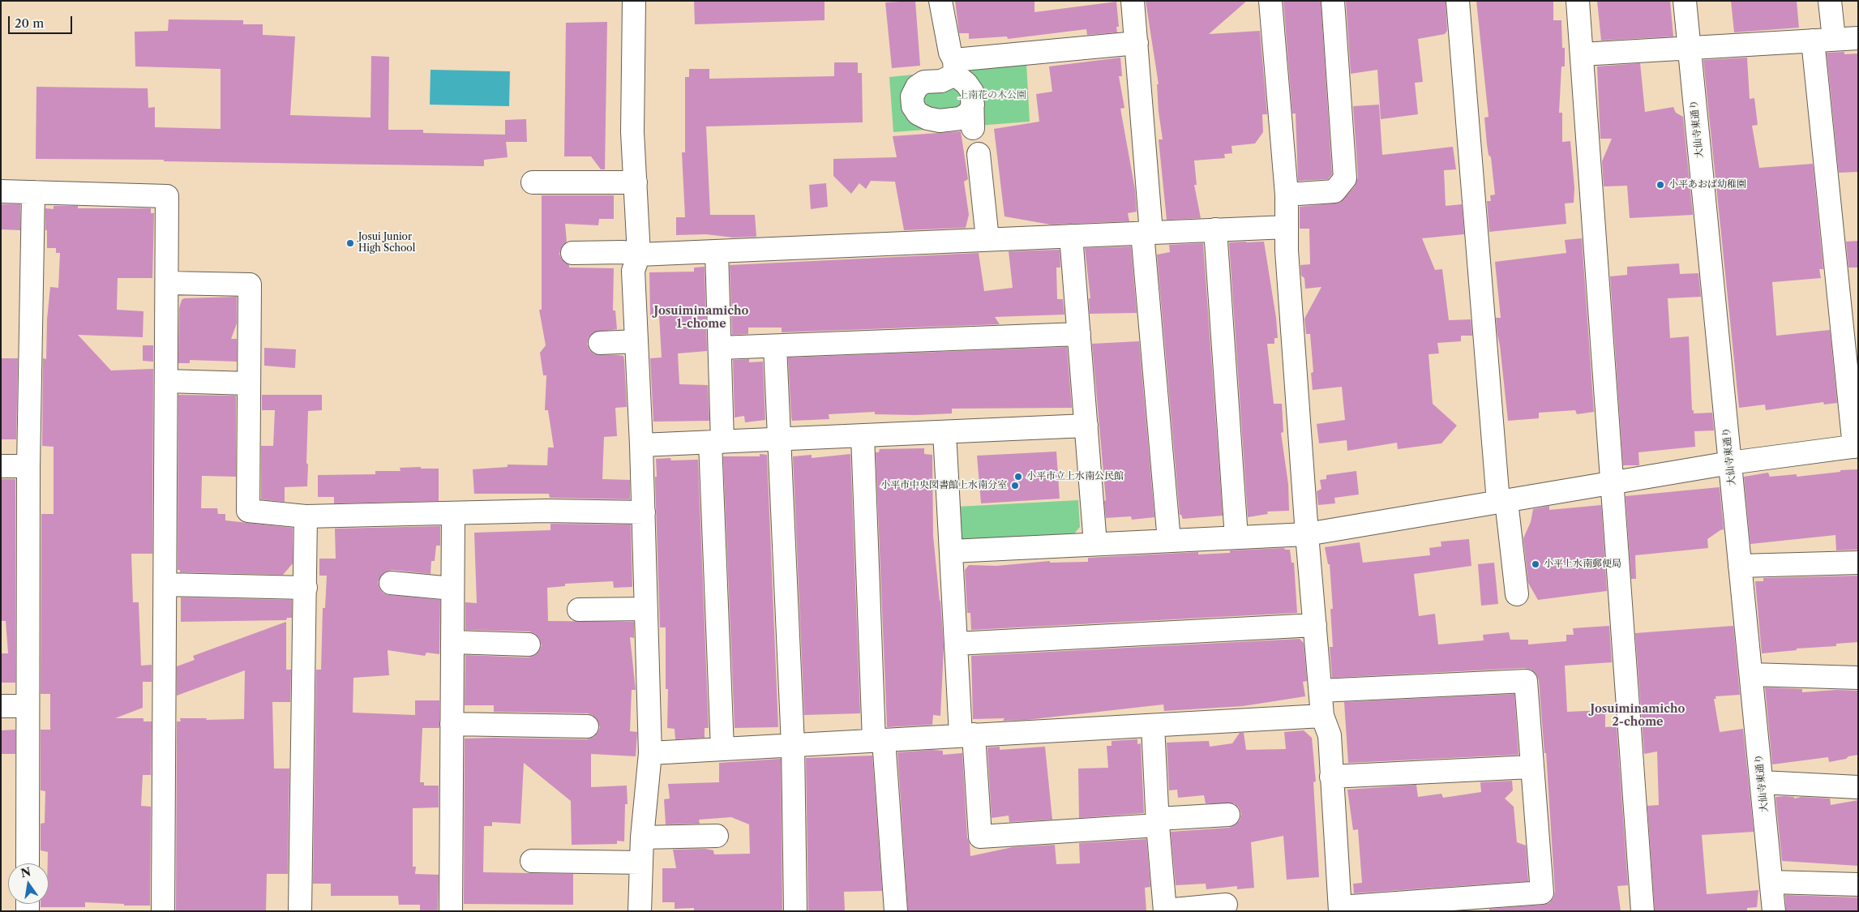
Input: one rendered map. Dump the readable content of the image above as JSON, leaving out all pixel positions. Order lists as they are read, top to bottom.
{
  "streets": {
    "street": ["大仙寺東通り"]
  },
  "districts": ["Josuiminamicho 1-chome", "Josuiminamicho 2-chome"],
  "parks": ["上南花の木公園"],
  "places": [
    "小平あおば幼稚園",
    "Josui Junior High School",
    "小平市立上水南公民館",
    "小平市中央図書館上水南分室",
    "小平上水南郵便局"
  ],
  "scale_bar": "20 m",
  "north": "top"
}
